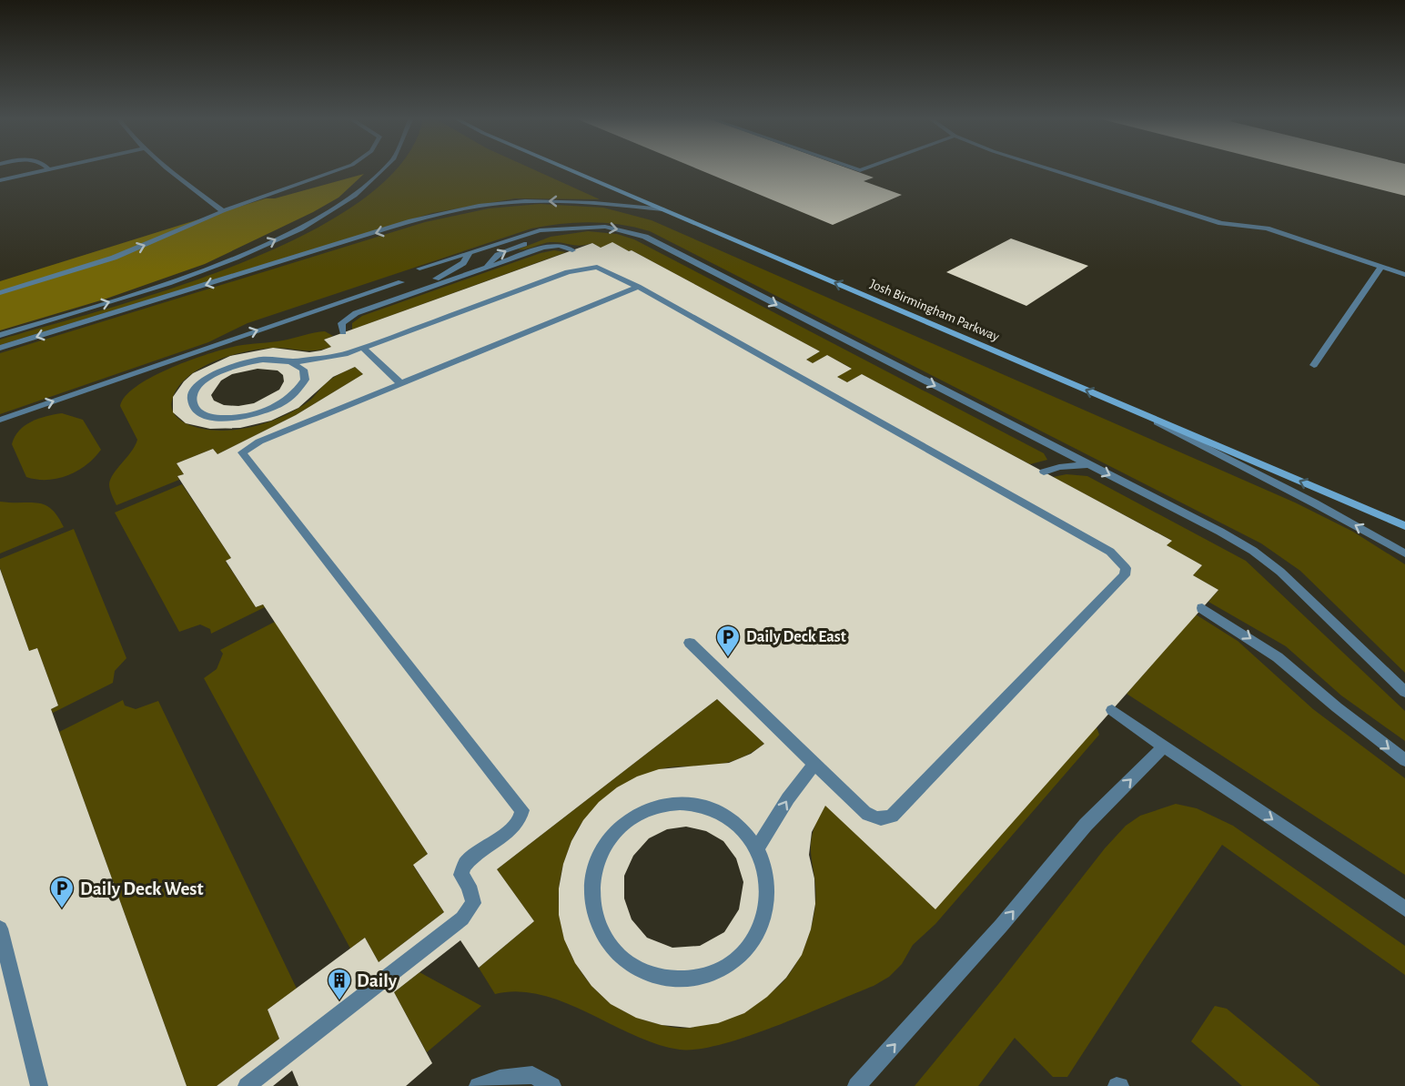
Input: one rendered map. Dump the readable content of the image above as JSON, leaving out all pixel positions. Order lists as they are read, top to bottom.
{
  "streets": {
    "main road": ["Josh Birmingham Parkway"]
  },
  "one_way": ["Josh Birmingham Parkway"],
  "places": {
    "parking": ["Daily Deck East", "Daily Deck West"],
    "building": ["Daily"]
  }
}
